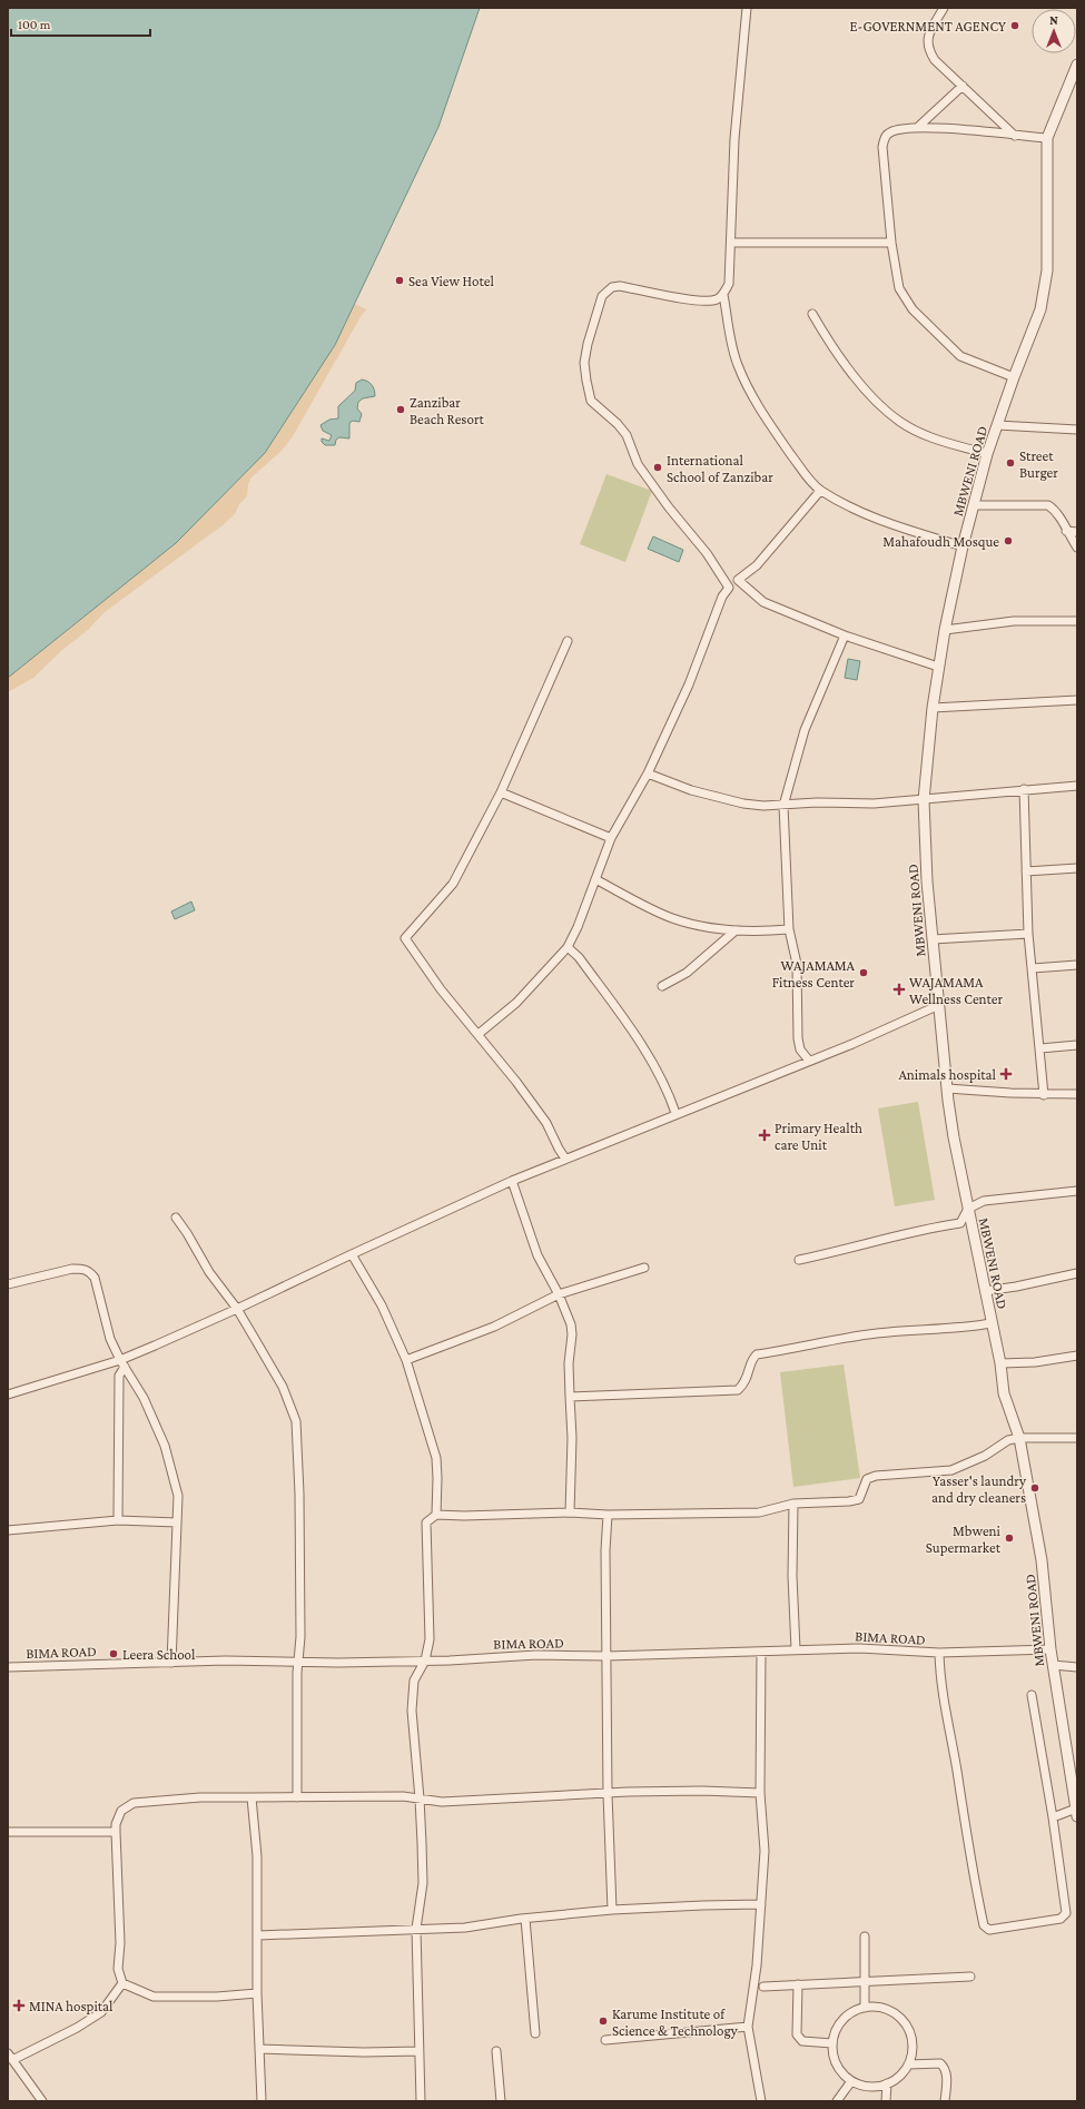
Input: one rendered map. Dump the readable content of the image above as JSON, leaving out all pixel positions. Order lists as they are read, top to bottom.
{
  "streets": {
    "street": ["MBWENI ROAD", "BIMA ROAD"]
  },
  "crossings": [
    ["MBWENI ROAD", "BIMA ROAD"]
  ],
  "places": {
    "other": [
      "E-GOVERNMENT AGENCY",
      "Sea View Hotel",
      "Zanzibar Beach Resort",
      "Street Burger",
      "International School of Zanzibar",
      "Mahafoudh Mosque",
      "WAJAMAMA Fitness Center",
      "Yasser's laundry and dry cleaners",
      "Mbweni Supermarket",
      "Leera School",
      "Karume Institute of Science & Technology"
    ],
    "health": [
      "WAJAMAMA Wellness Center",
      "Animals hospital",
      "Primary Health care Unit",
      "MINA hospital"
    ]
  },
  "scale_bar": "100 m",
  "north": "top"
}
